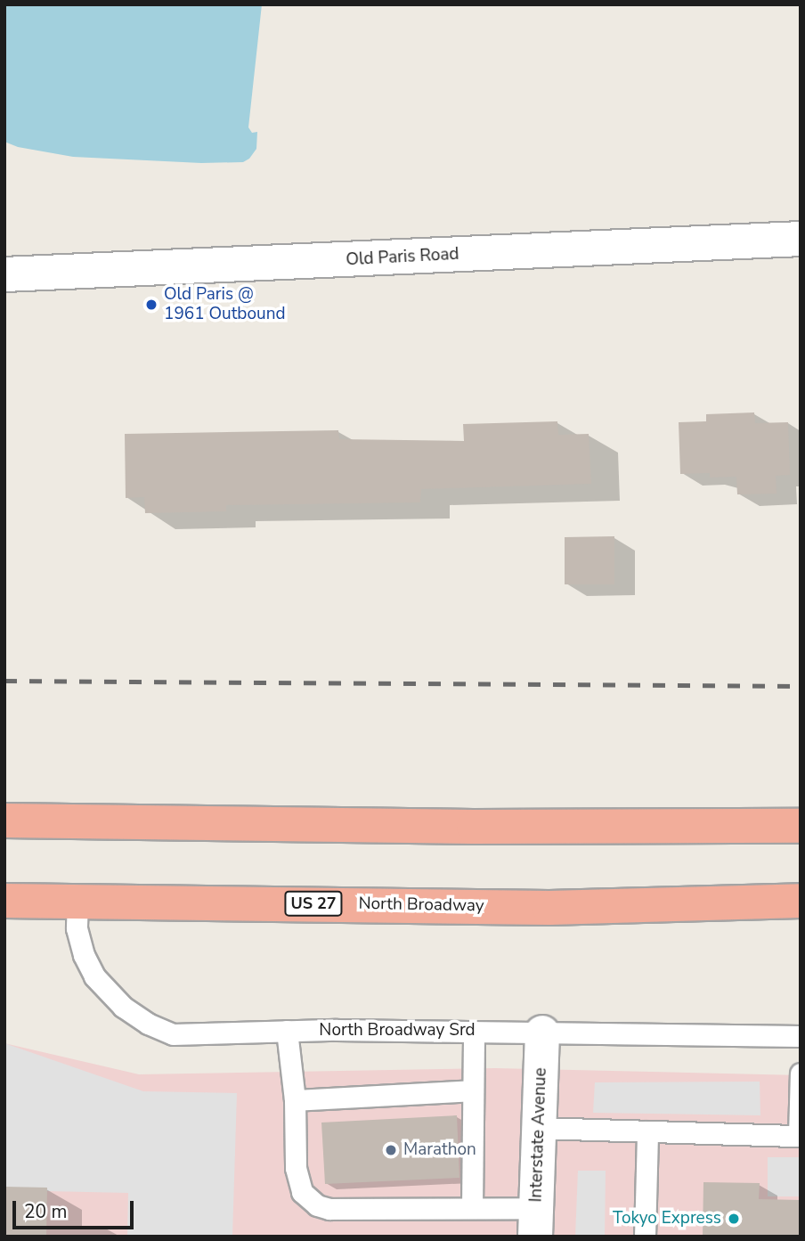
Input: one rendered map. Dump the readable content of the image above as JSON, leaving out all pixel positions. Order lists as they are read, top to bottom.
{
  "streets": {
    "highway": ["US 27", "North Broadway"],
    "street": ["Old Paris Road", "Interstate Avenue"],
    "lane": ["North Broadway Srd"]
  },
  "crossings": [
    ["North Broadway", "North Broadway Srd"],
    ["North Broadway Srd", "Interstate Avenue"]
  ],
  "places": ["Old Paris @ 1961 Outbound", "Marathon", "Tokyo Express"],
  "scale_bar": "20 m"
}
